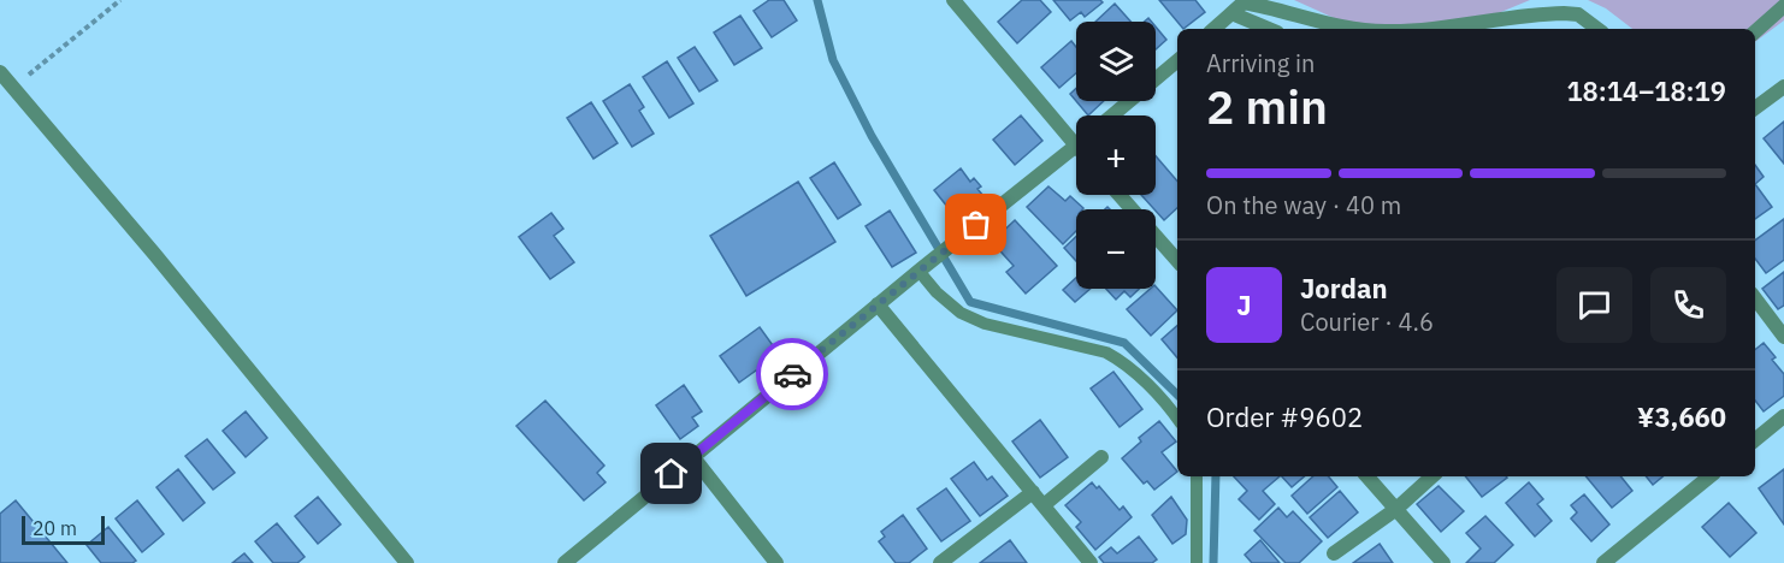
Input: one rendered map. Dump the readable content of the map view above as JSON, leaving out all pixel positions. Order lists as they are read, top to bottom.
{
  "scale_bar": "20 m",
  "page": {
    "map_buttons": ["+", "−"],
    "heading": ["2 min", "Arriving in", "18:14–18:19"],
    "panel": [
      "Jordan",
      "Courier · 4.6",
      "Order #9602",
      "¥3,660"
    ],
    "bar": "On the way · 40 m",
    "round": "J",
    "scale": "20 m"
  }
}
